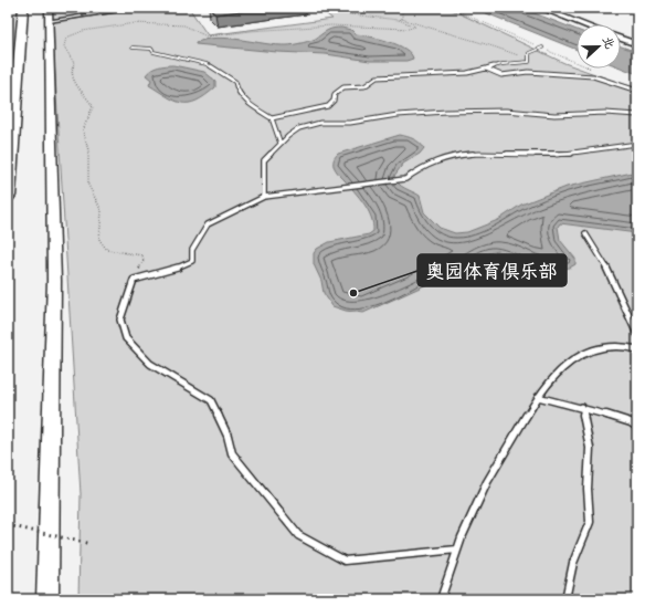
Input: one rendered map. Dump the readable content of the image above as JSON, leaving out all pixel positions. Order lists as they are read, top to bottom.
{
  "places": ["奥园体育俱乐部"],
  "north": "right"
}
